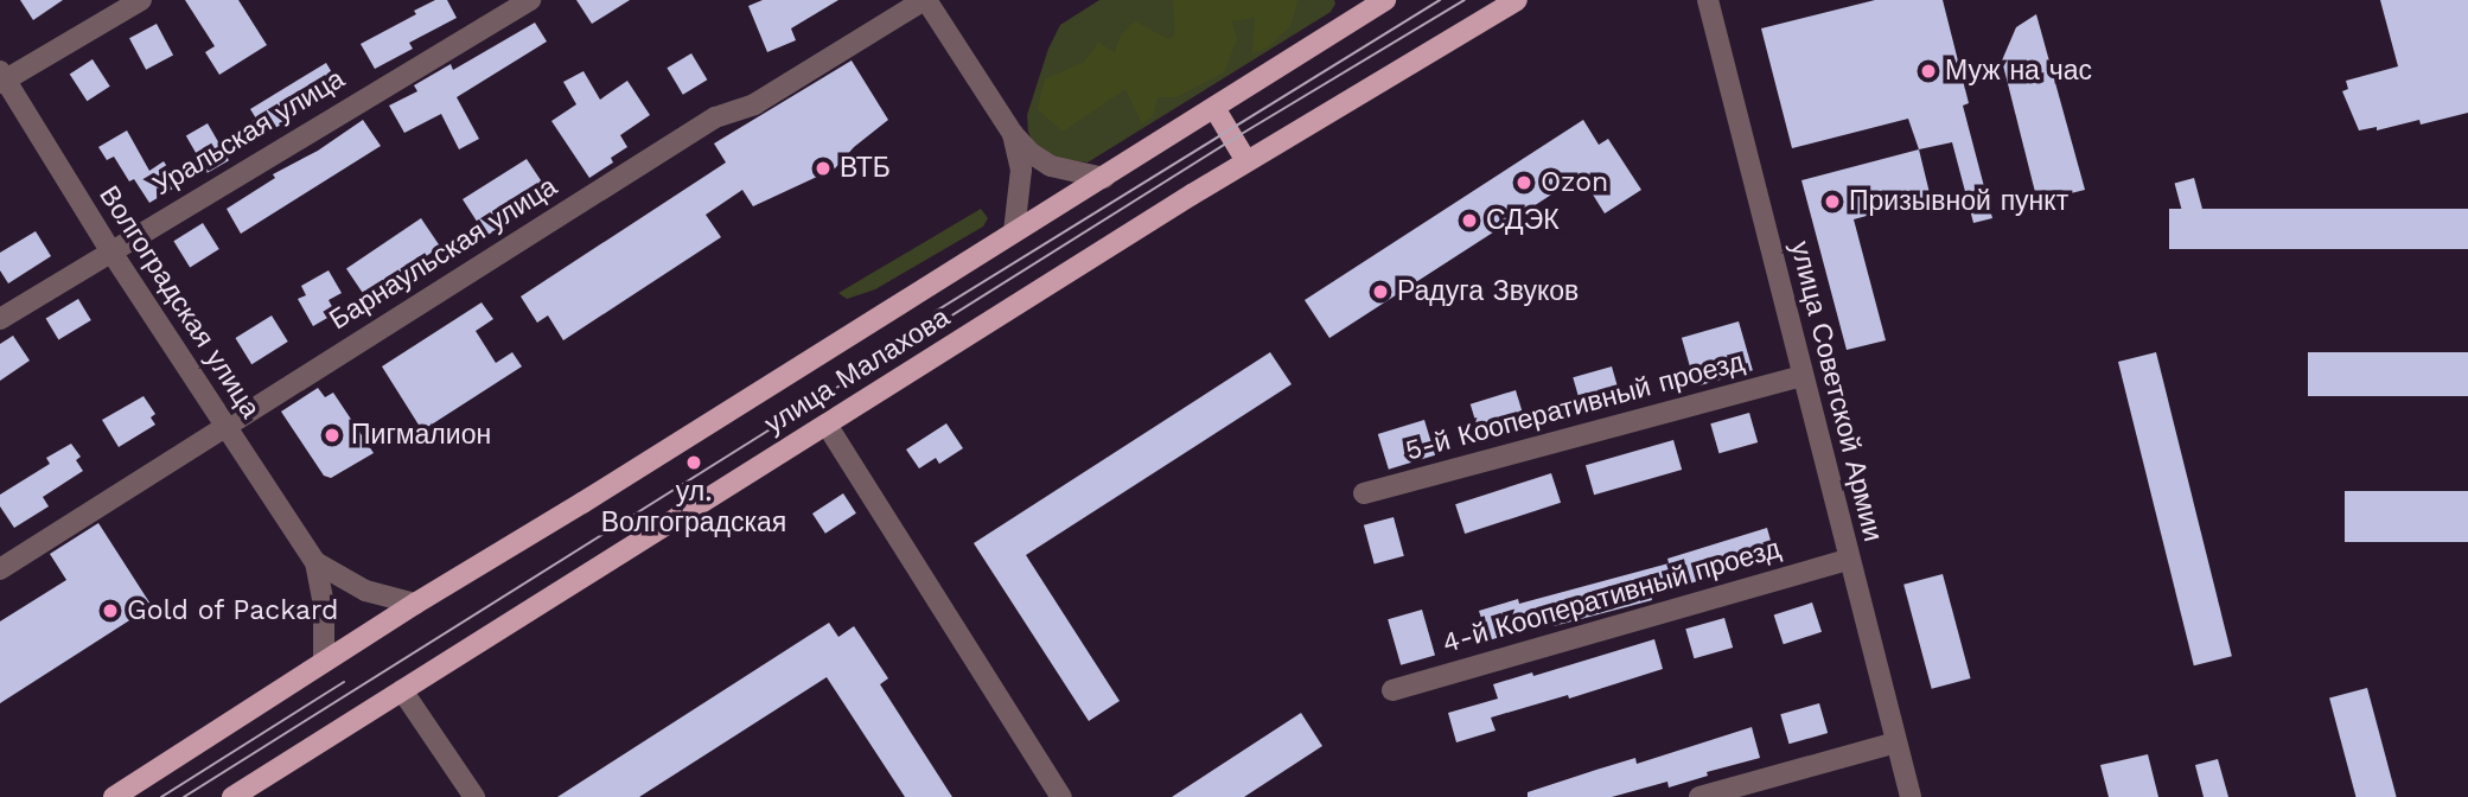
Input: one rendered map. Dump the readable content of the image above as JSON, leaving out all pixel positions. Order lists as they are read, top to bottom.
{
  "streets": {
    "main road": ["улица Малахова"],
    "street": [
      "Уральская улица",
      "Барнаульская улица",
      "Волгоградская улица",
      "улица Советской Армии",
      "5-й Кооперативный проезд",
      "4-й Кооперативный проезд"
    ]
  },
  "crossings": [
    ["Уральская улица", "Волгоградская улица"],
    ["Барнаульская улица", "Волгоградская улица"],
    ["Волгоградская улица", "улица Малахова"],
    ["улица Советской Армии", "5-й Кооперативный проезд"],
    ["улица Советской Армии", "4-й Кооперативный проезд"]
  ],
  "places": [
    "Муж на час",
    "ВТБ",
    "Ozon",
    "Призывной пункт",
    "СДЭК",
    "Радуга Звуков",
    "Пигмалион",
    "ул. Волгоградская",
    "Gold of Packard"
  ]
}
